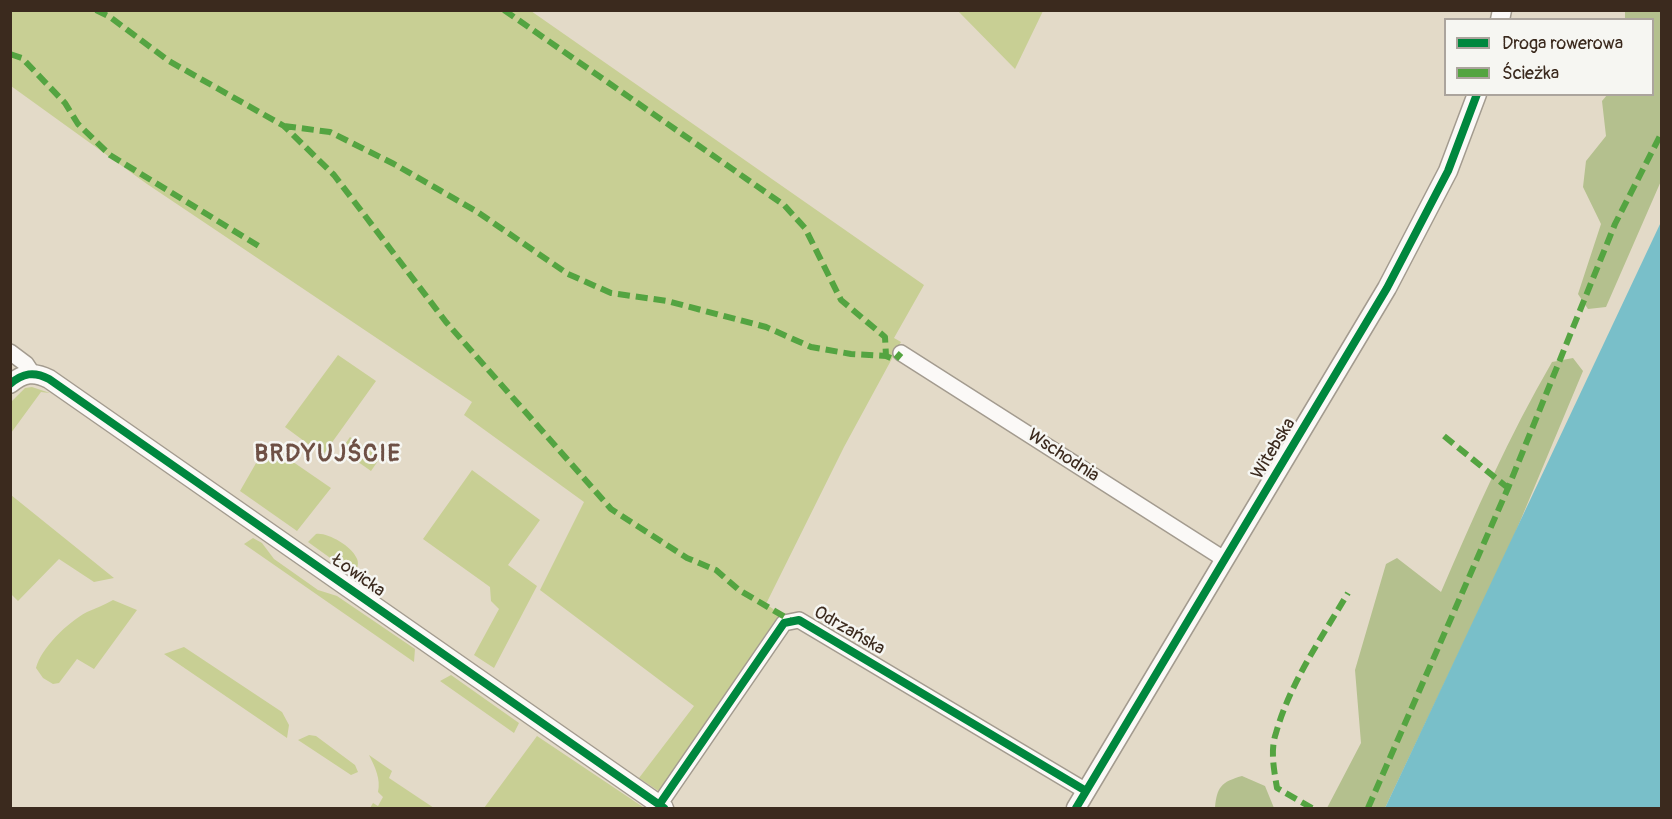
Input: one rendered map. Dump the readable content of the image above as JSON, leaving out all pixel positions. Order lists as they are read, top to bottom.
{
  "streets": {
    "street": [
      "Witebska",
      "Wschodnia",
      "Łowicka",
      "Odrzańska"
    ]
  },
  "crossings": [
    ["Witebska", "Wschodnia"],
    ["Witebska", "Odrzańska"],
    ["Łowicka", "Odrzańska"]
  ],
  "districts": ["BRDYUJŚCIE"],
  "legend": ["Droga rowerowa", "Ścieżka"]
}
